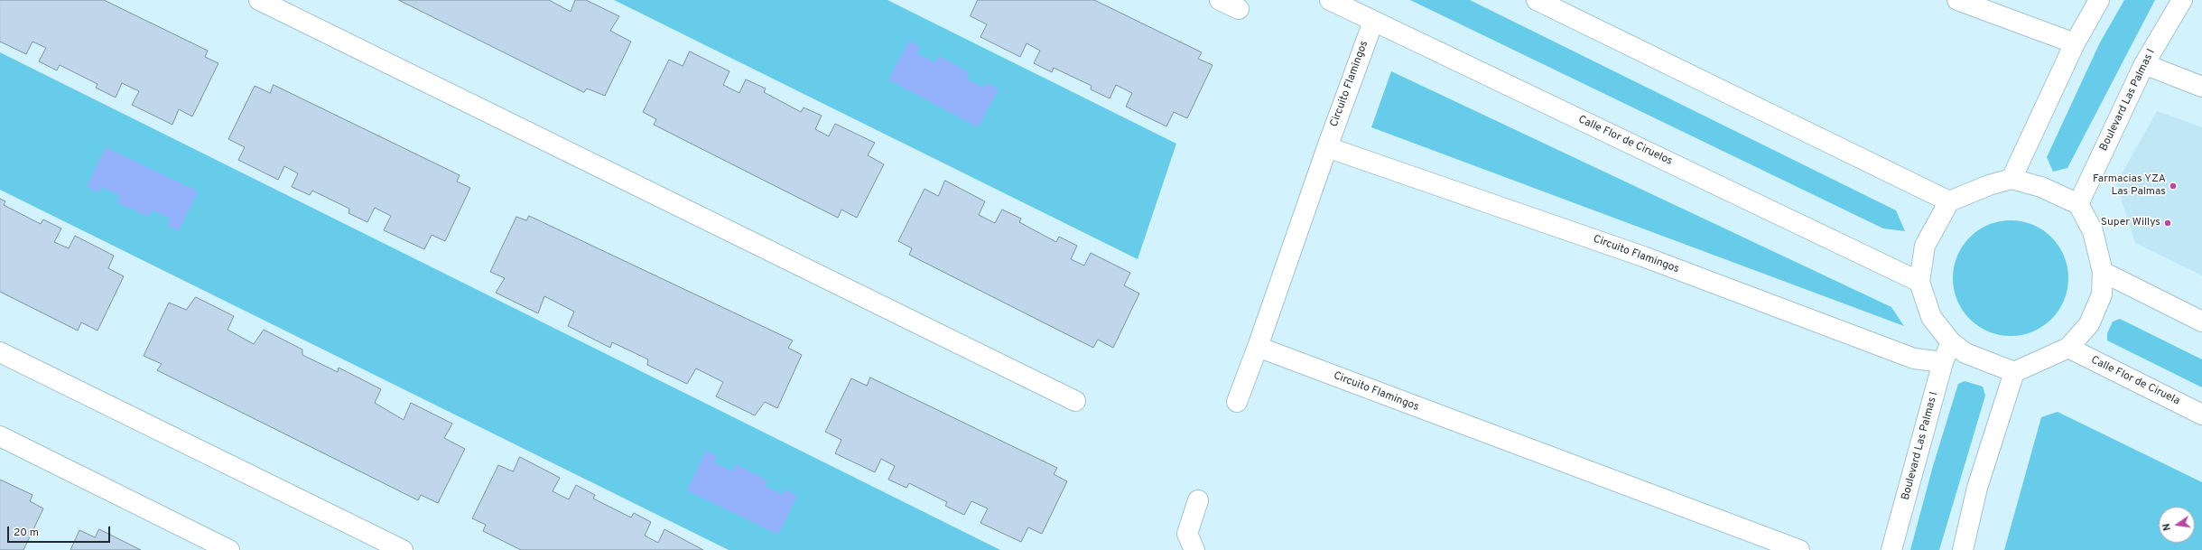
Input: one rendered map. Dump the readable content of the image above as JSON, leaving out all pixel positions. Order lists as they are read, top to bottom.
{
  "streets": {
    "street": [
      "Circuito Flamingos",
      "Boulevard Las Palmas I",
      "Calle Flor de Ciruelos",
      "Calle Flor de Ciruela"
    ]
  },
  "crossings": [
    ["Circuito Flamingos", "Boulevard Las Palmas I"],
    ["Circuito Flamingos", "Calle Flor de Ciruelos"]
  ],
  "places": ["Farmacias YZA Las Palmas", "Super Willys"],
  "scale_bar": "20 m",
  "north": "left"
}
